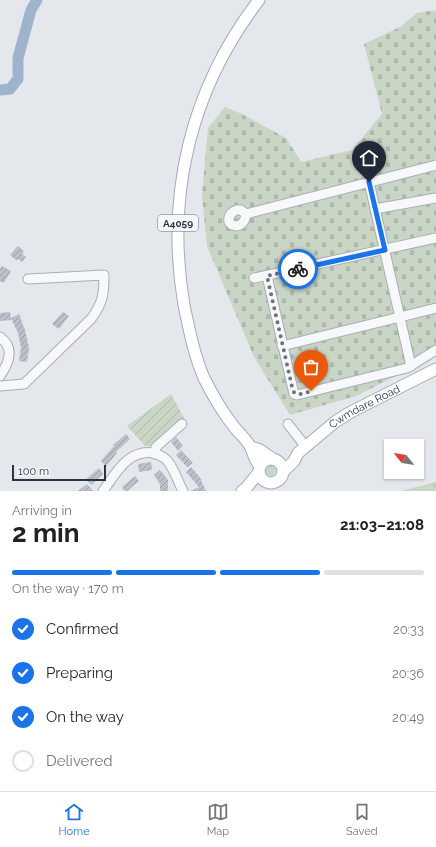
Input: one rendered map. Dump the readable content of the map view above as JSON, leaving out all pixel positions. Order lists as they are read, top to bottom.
{
  "streets": {
    "main road": ["A4059", "Cwmdare Road"]
  },
  "crossings": [
    ["A4059", "Cwmdare Road"]
  ],
  "scale_bar": "100 m",
  "north": "top left",
  "page": {
    "scale": "100 m",
    "heading": ["2 min", "Arriving in", "21:03–21:08"],
    "bar": "On the way · 170 m",
    "list": [
      ["Confirmed", "20:33"],
      ["Preparing", "20:36"],
      ["On the way", "20:49"],
      "Delivered"
    ],
    "tabs": ["Home", "Map", "Saved"]
  }
}
